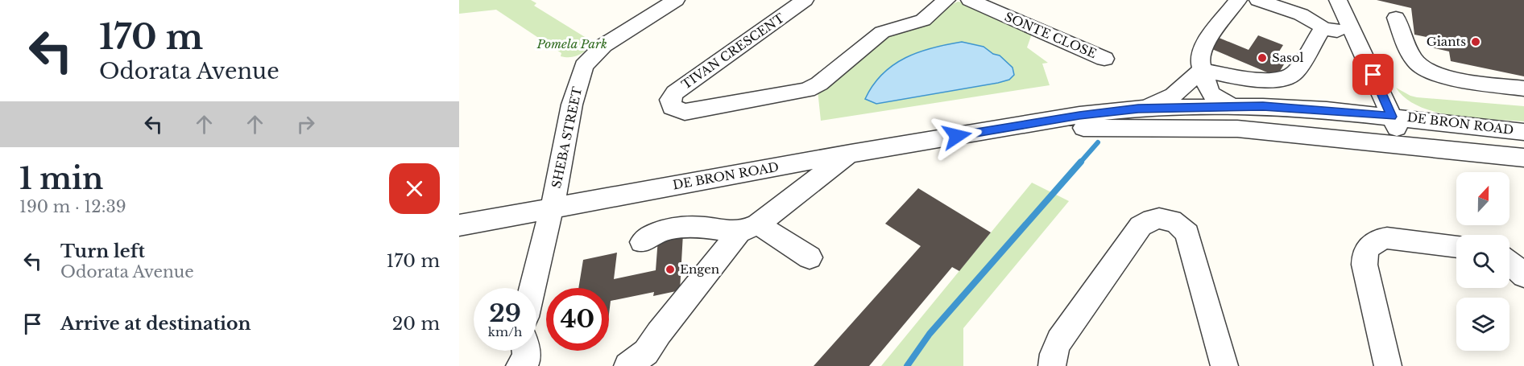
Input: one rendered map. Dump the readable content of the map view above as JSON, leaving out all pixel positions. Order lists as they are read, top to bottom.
{
  "streets": {
    "street": [
      "SONTE CLOSE",
      "TIVAN CRESCENT",
      "DE BRON ROAD",
      "SHEBA STREET"
    ]
  },
  "crossings": [
    ["DE BRON ROAD", "SHEBA STREET"]
  ],
  "parks": ["Pomela Park"],
  "places": ["Giants", "Sasol", "Engen"],
  "north": "top",
  "page": {
    "turn": ["170 m", "Odorata Avenue"],
    "heading": ["1 min", "190 m · 12:39"],
    "list": [
      {
        "name": "Turn left",
        "note": "Odorata Avenue",
        "value": "170 m"
      },
      {
        "name": "Arrive at destination",
        "value": "20 m"
      }
    ],
    "speed": "29 km/h",
    "limit": "40"
  }
}
